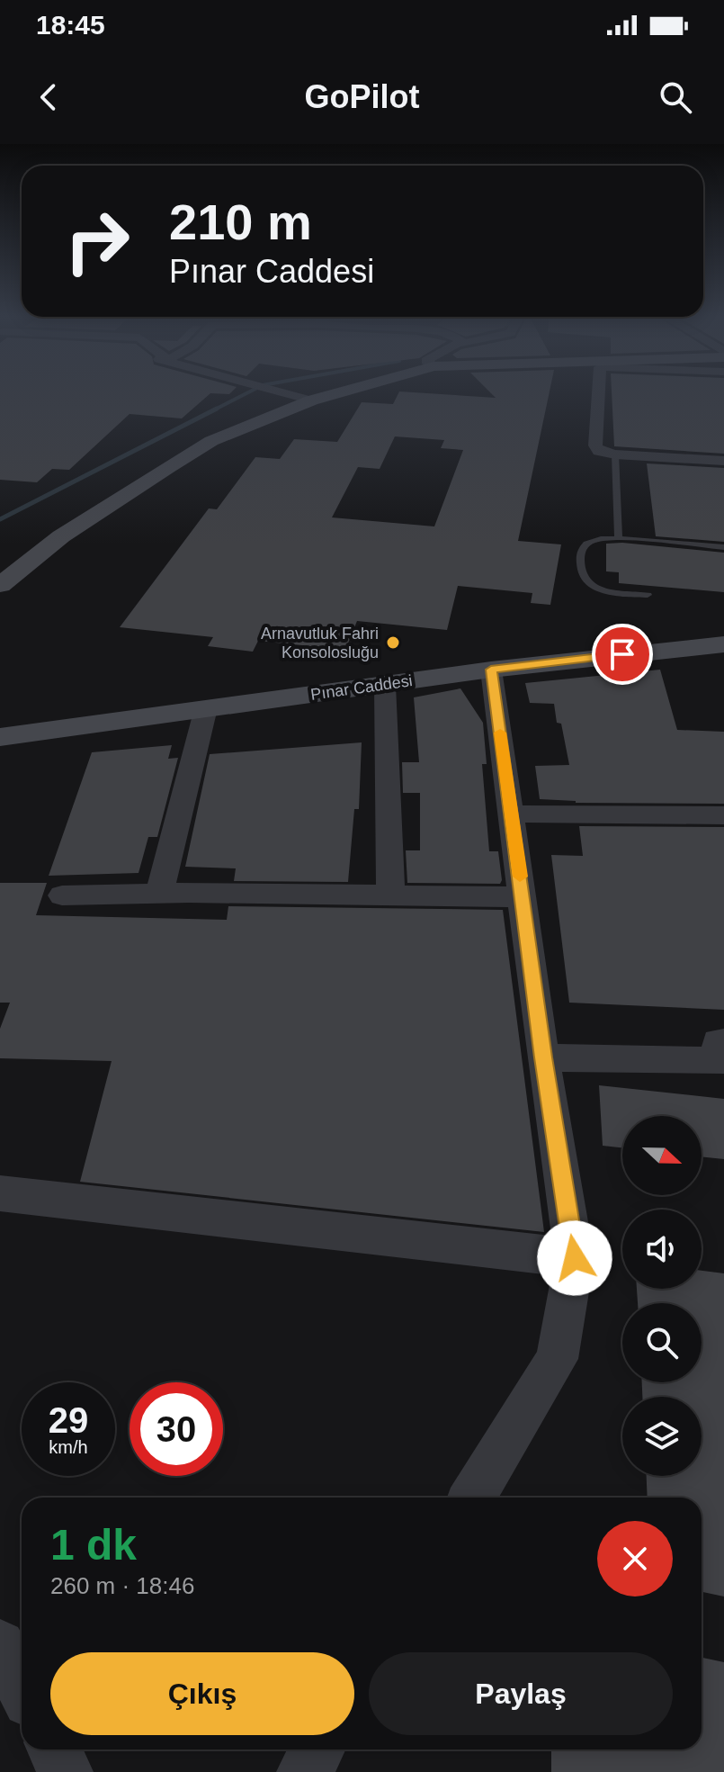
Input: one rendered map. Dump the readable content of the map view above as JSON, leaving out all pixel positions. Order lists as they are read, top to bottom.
{
  "streets": {
    "street": ["Pınar Caddesi"]
  },
  "places": ["Arnavutluk Fahri Konsolosluğu"],
  "north": "right",
  "page": {
    "status": "18:45",
    "header": "GoPilot",
    "turn": ["210 m", "Pınar Caddesi"],
    "speed": "29 km/h",
    "limit": "30",
    "heading": ["1 dk", "260 m · 18:46"],
    "buttons": ["Çıkış", "Paylaş"]
  }
}
